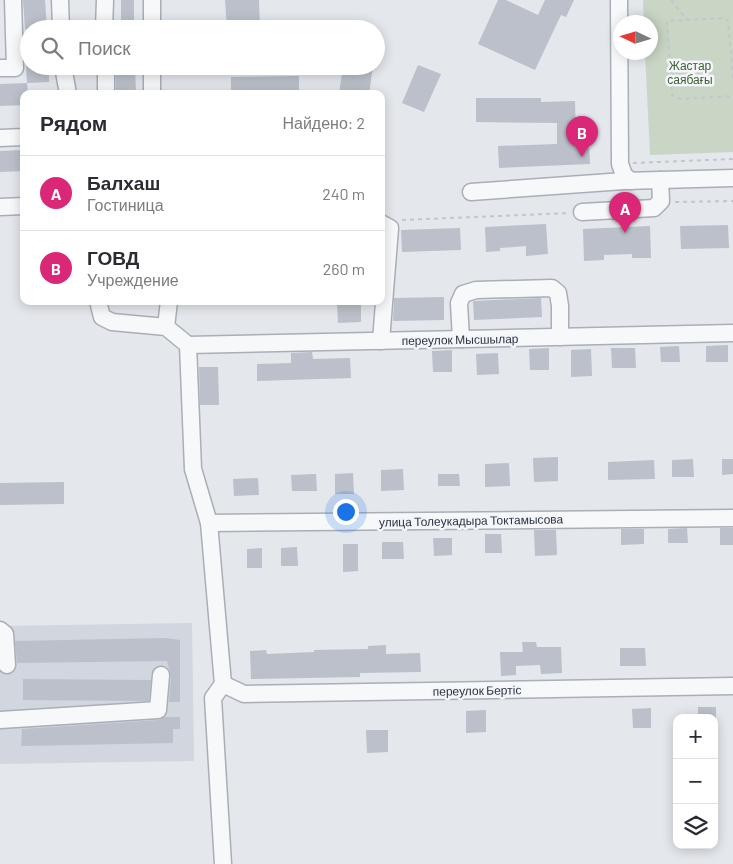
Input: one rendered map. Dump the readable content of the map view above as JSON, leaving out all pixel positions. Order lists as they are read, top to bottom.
{
  "streets": {
    "street": ["переулок Мысшылар", "улица Толеукадыра Токтамысова", "переулок Бертіс"]
  },
  "parks": ["Жастар саябағы"],
  "north": "left",
  "page": {
    "search": "Поиск",
    "heading": ["Рядом", "Найдено: 2"],
    "pins": ["B", "A"],
    "list": [
      {
        "mark": "A",
        "name": "Балхаш",
        "note": "Гостиница",
        "value": "240 m"
      },
      {
        "mark": "B",
        "name": "ГОВД",
        "note": "Учреждение",
        "value": "260 m"
      }
    ],
    "map_buttons": ["+", "−"]
  }
}
